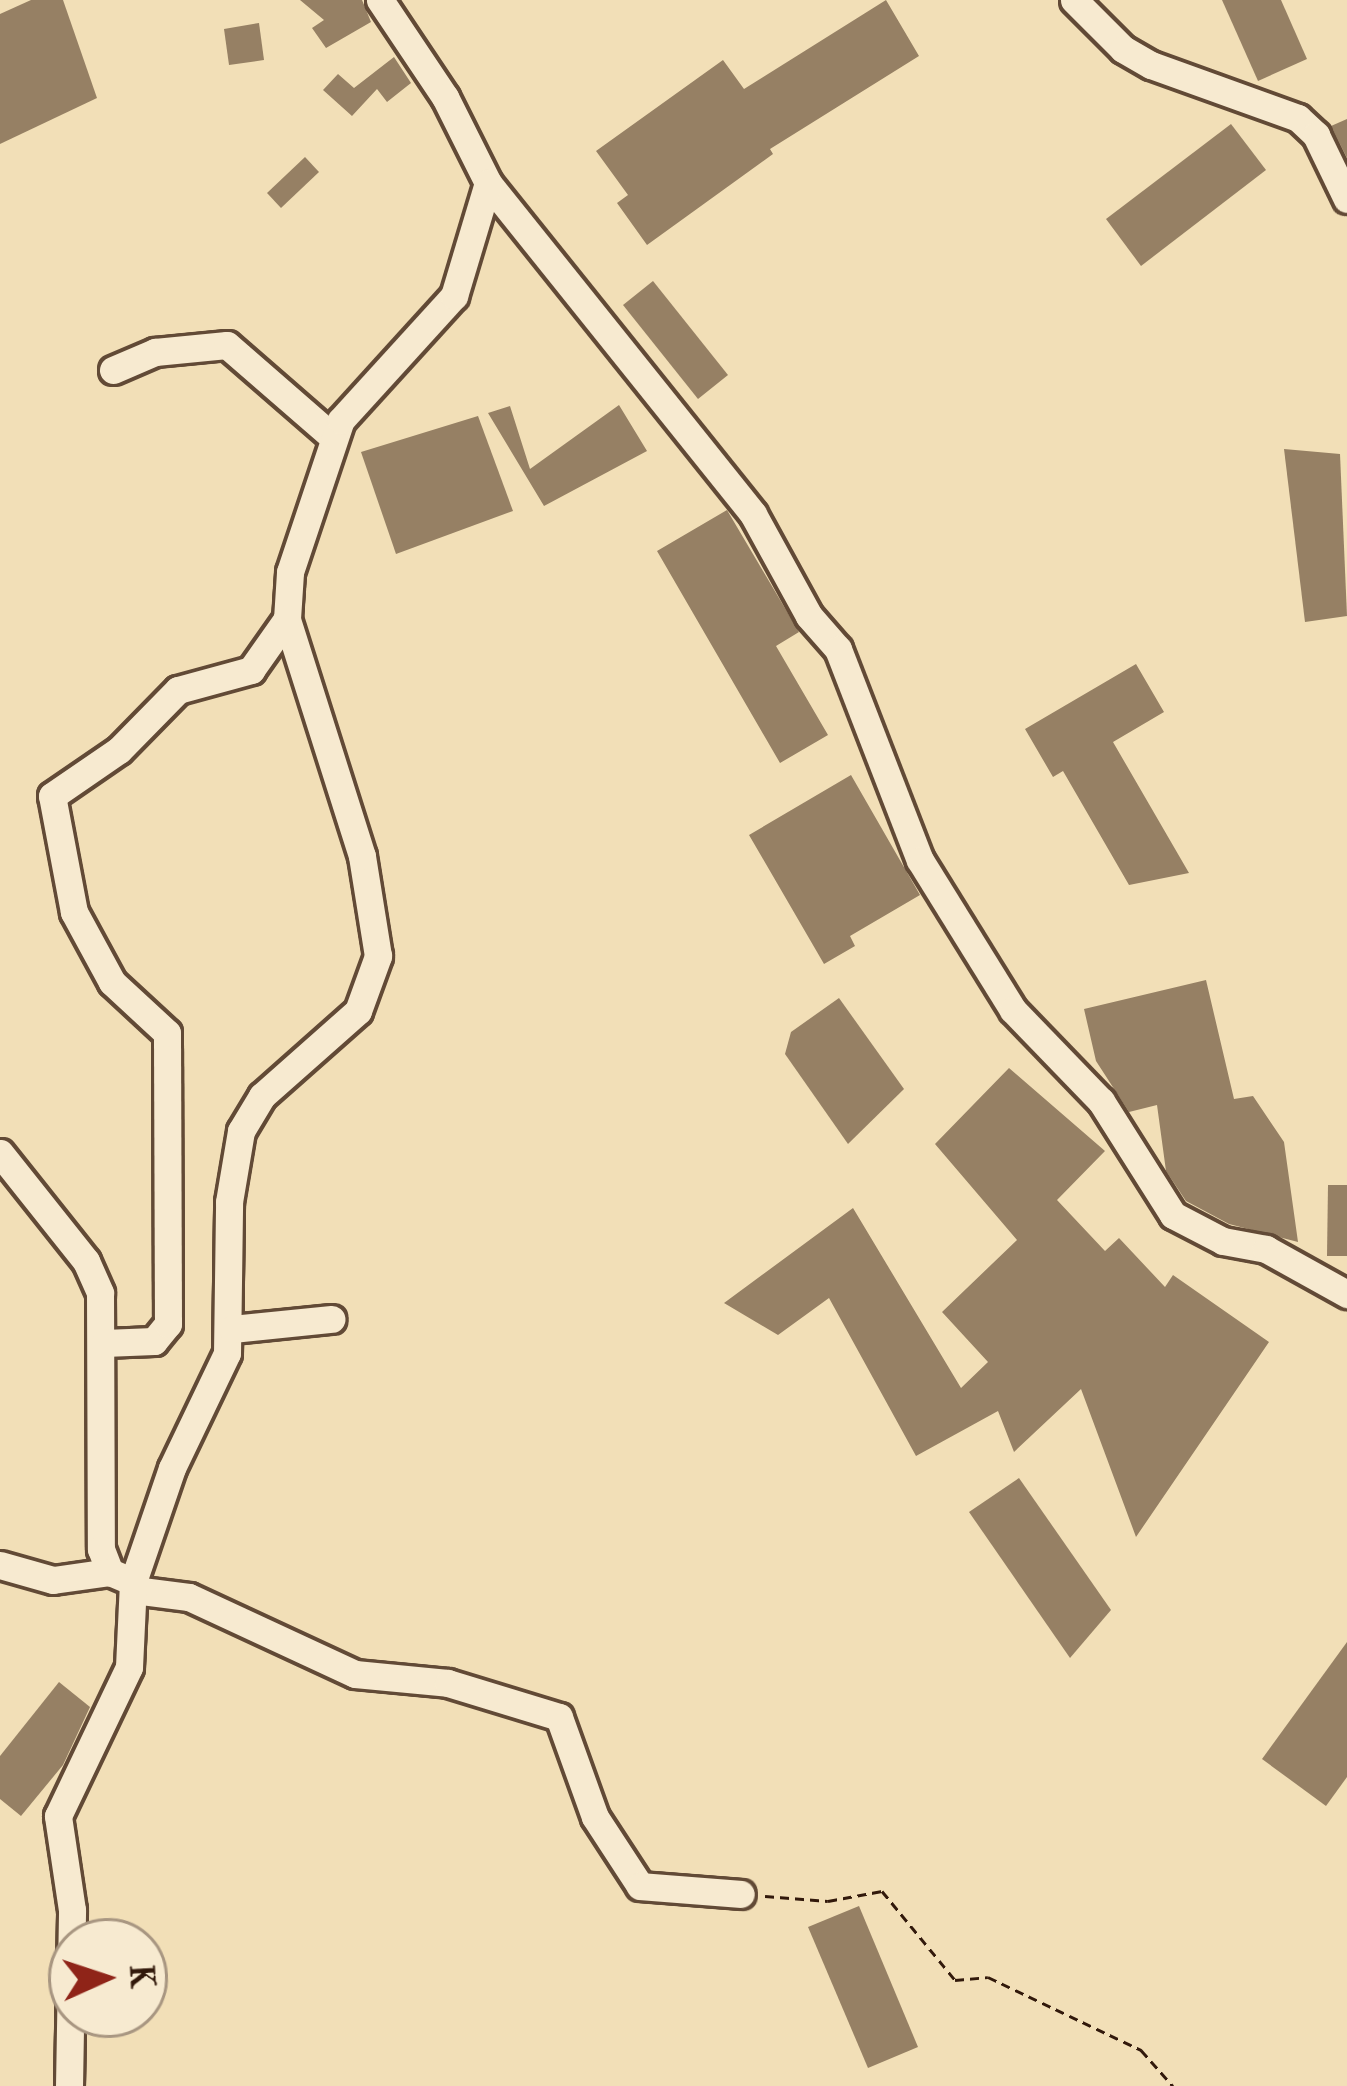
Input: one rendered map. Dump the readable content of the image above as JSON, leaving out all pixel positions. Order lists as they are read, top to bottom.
{
  "north": "right"
}
